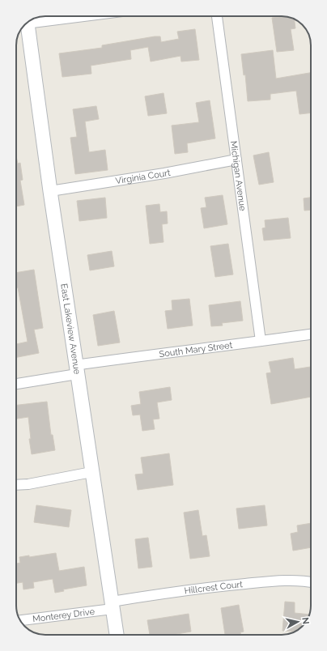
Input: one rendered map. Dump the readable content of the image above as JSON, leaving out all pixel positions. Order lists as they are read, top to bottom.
{
  "streets": {
    "street": [
      "Michigan Avenue",
      "Virginia Court",
      "East Lakeview Avenue",
      "South Mary Street",
      "Hillcrest Court",
      "Monterey Drive"
    ]
  },
  "crossings": [
    ["Michigan Avenue", "Virginia Court"],
    ["Michigan Avenue", "South Mary Street"],
    ["Virginia Court", "East Lakeview Avenue"],
    ["East Lakeview Avenue", "South Mary Street"],
    ["East Lakeview Avenue", "Hillcrest Court"],
    ["East Lakeview Avenue", "Monterey Drive"],
    ["Hillcrest Court", "Monterey Drive"]
  ],
  "north": "right"
}
